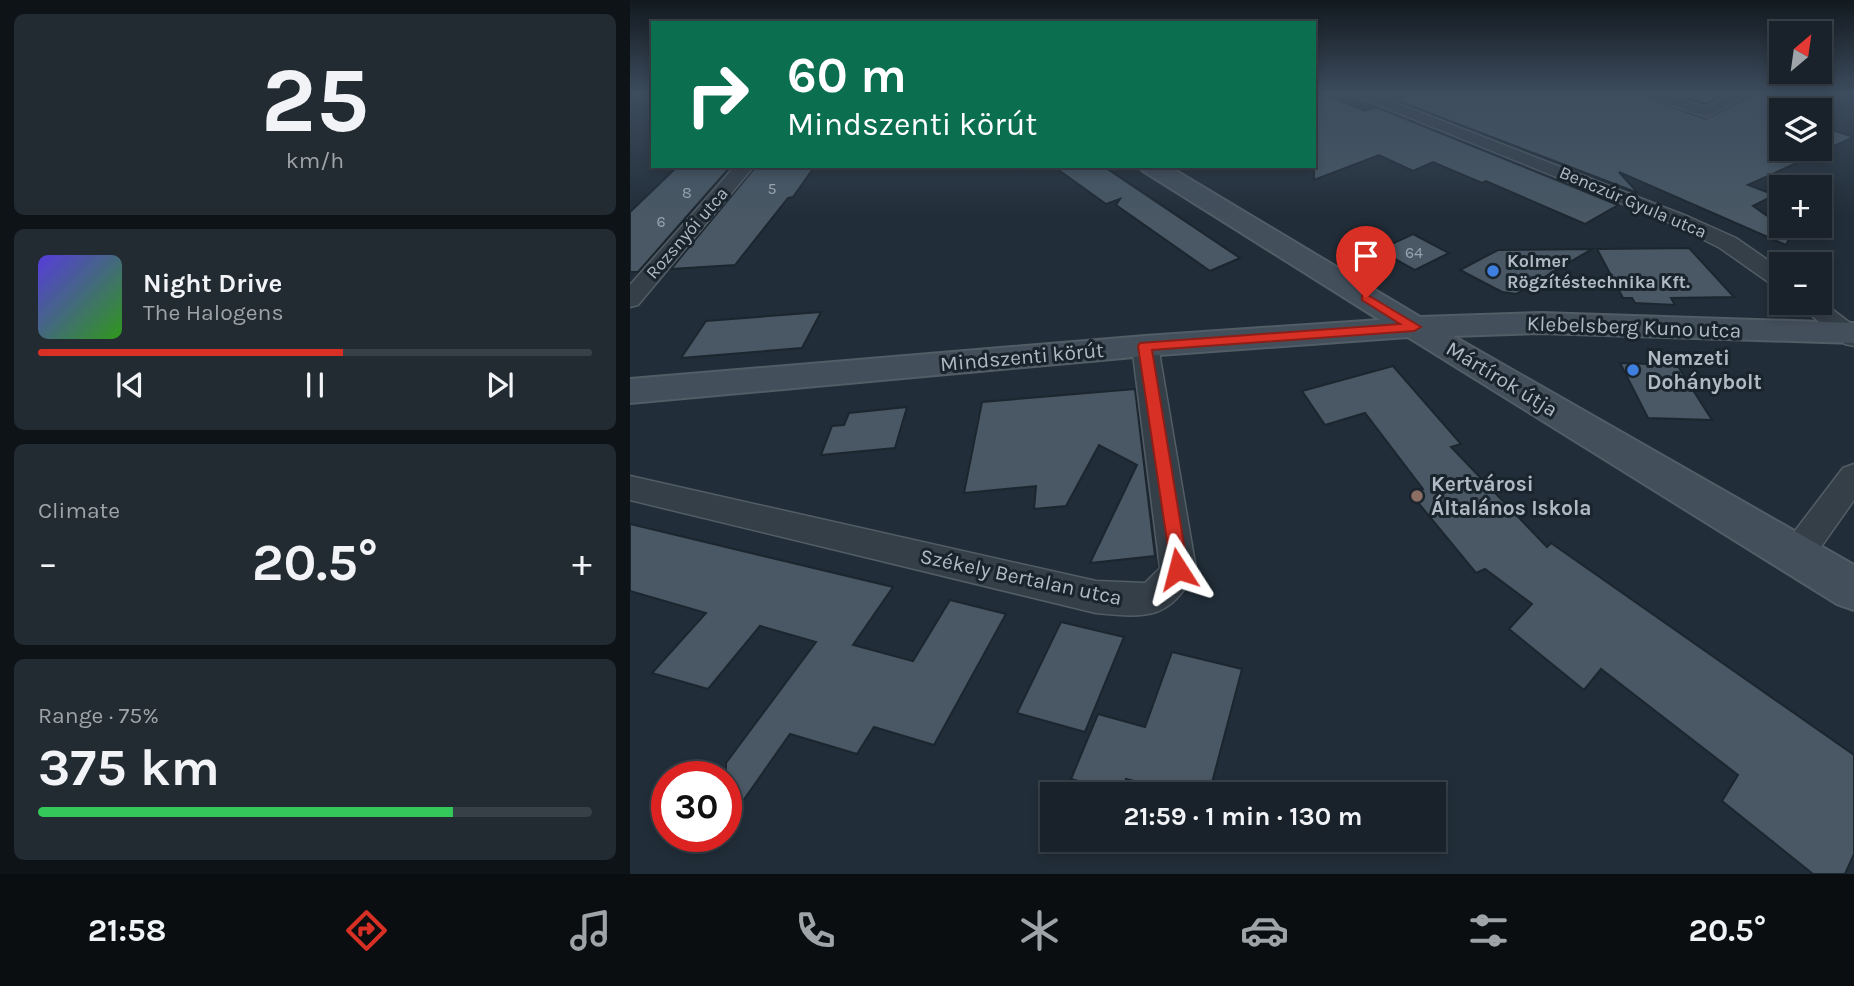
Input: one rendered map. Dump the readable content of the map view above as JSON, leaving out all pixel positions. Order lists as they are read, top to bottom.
{
  "streets": {
    "street": [
      "Benczúr Gyula utca",
      "Rozsnyói utca",
      "Klebelsberg Kuno utca",
      "Mindszenti körút",
      "Mártírok útja",
      "Székely Bertalan utca"
    ]
  },
  "crossings": [
    ["Klebelsberg Kuno utca", "Mindszenti körút"],
    ["Klebelsberg Kuno utca", "Mártírok útja"],
    ["Mindszenti körút", "Mártírok útja"],
    ["Mindszenti körút", "Székely Bertalan utca"]
  ],
  "places": ["Kolmer Rögzítéstechnika Kft.", "Nemzeti Dohánybolt", "Kertvárosi Általános Iskola"],
  "house_numbers": [
    "5",
    "8",
    "6",
    "64"
  ],
  "north": "top right",
  "page": {
    "tile": [
      ["25", "km/h"],
      "Climate",
      ["Range · 75%", "375 km"]
    ],
    "map_buttons": ["+", "−"],
    "turn": ["60 m", "Mindszenti körút"],
    "song": ["Night Drive", "The Halogens"],
    "heat": ["−", "20.5°", "+"],
    "limit": "30",
    "trip": "21:59 · 1 min · 130 m",
    "tabs": ["21:58", "20.5°"]
  }
}
